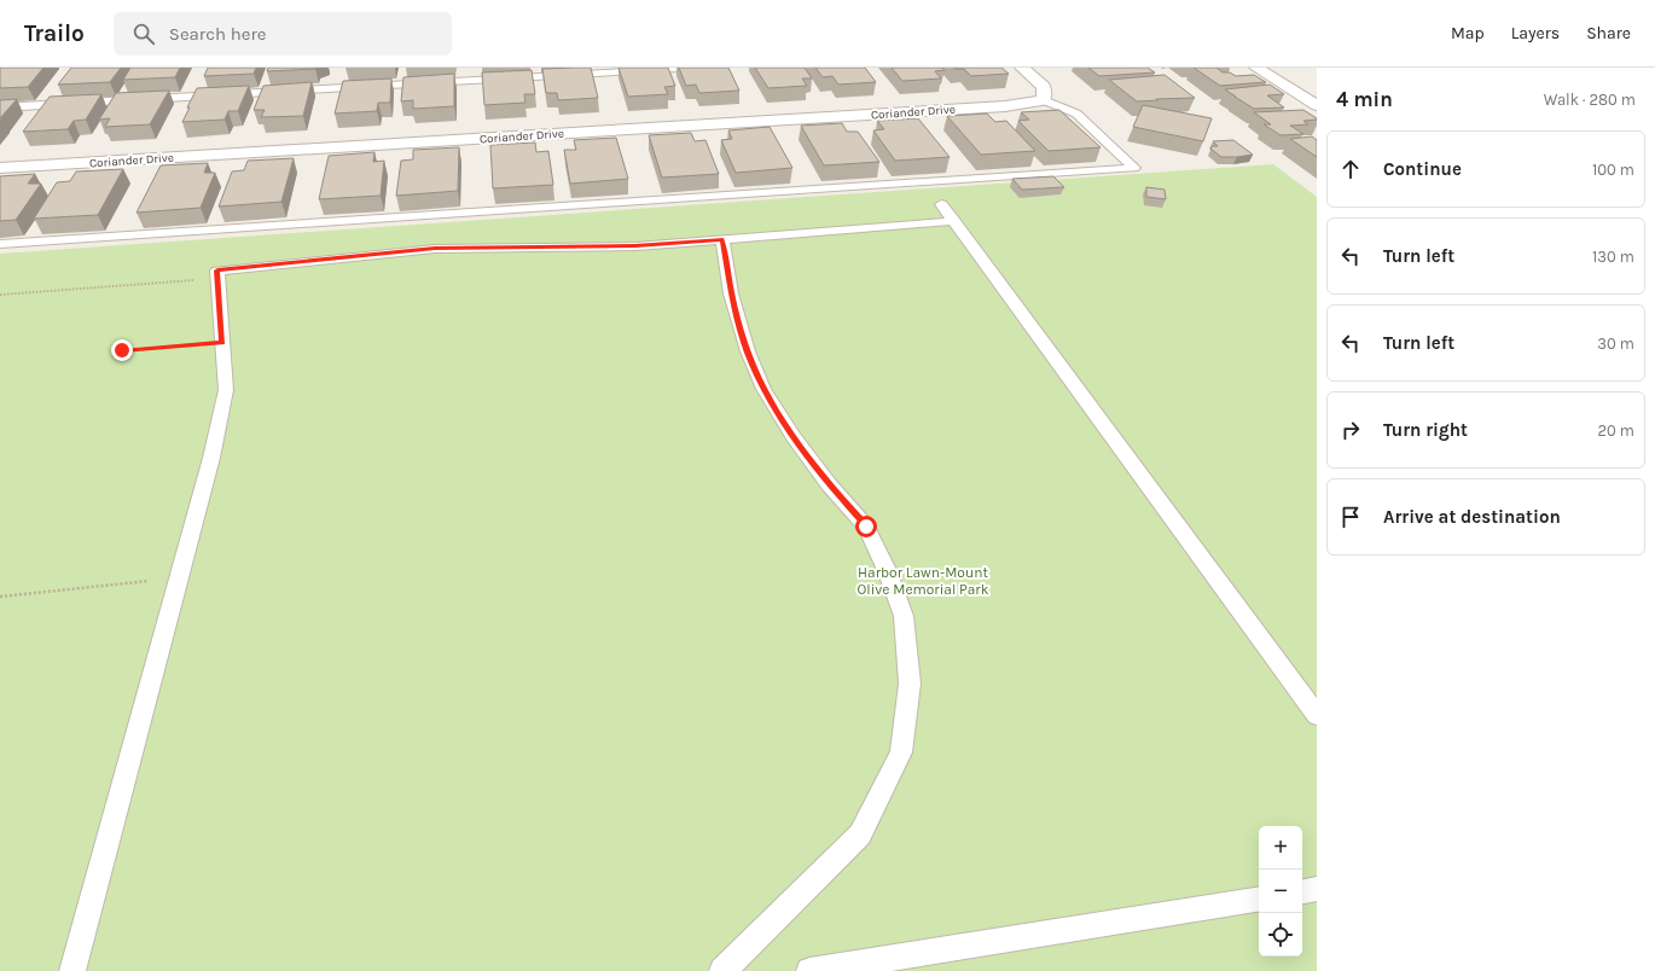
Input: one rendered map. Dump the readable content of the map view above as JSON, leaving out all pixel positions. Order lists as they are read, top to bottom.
{
  "streets": {
    "street": ["Coriander Drive"]
  },
  "parks": ["Harbor Lawn-Mount Olive Memorial Park"],
  "page": {
    "header": "Trailo",
    "search": "Search here",
    "nav": ["Map", "Layers", "Share"],
    "heading": ["4 min", "Walk · 280 m"],
    "list": [
      ["Continue", "100 m"],
      ["Turn left", "130 m"],
      ["Turn left", "30 m"],
      ["Turn right", "20 m"],
      "Arrive at destination"
    ],
    "map_buttons": ["+", "−"]
  }
}
